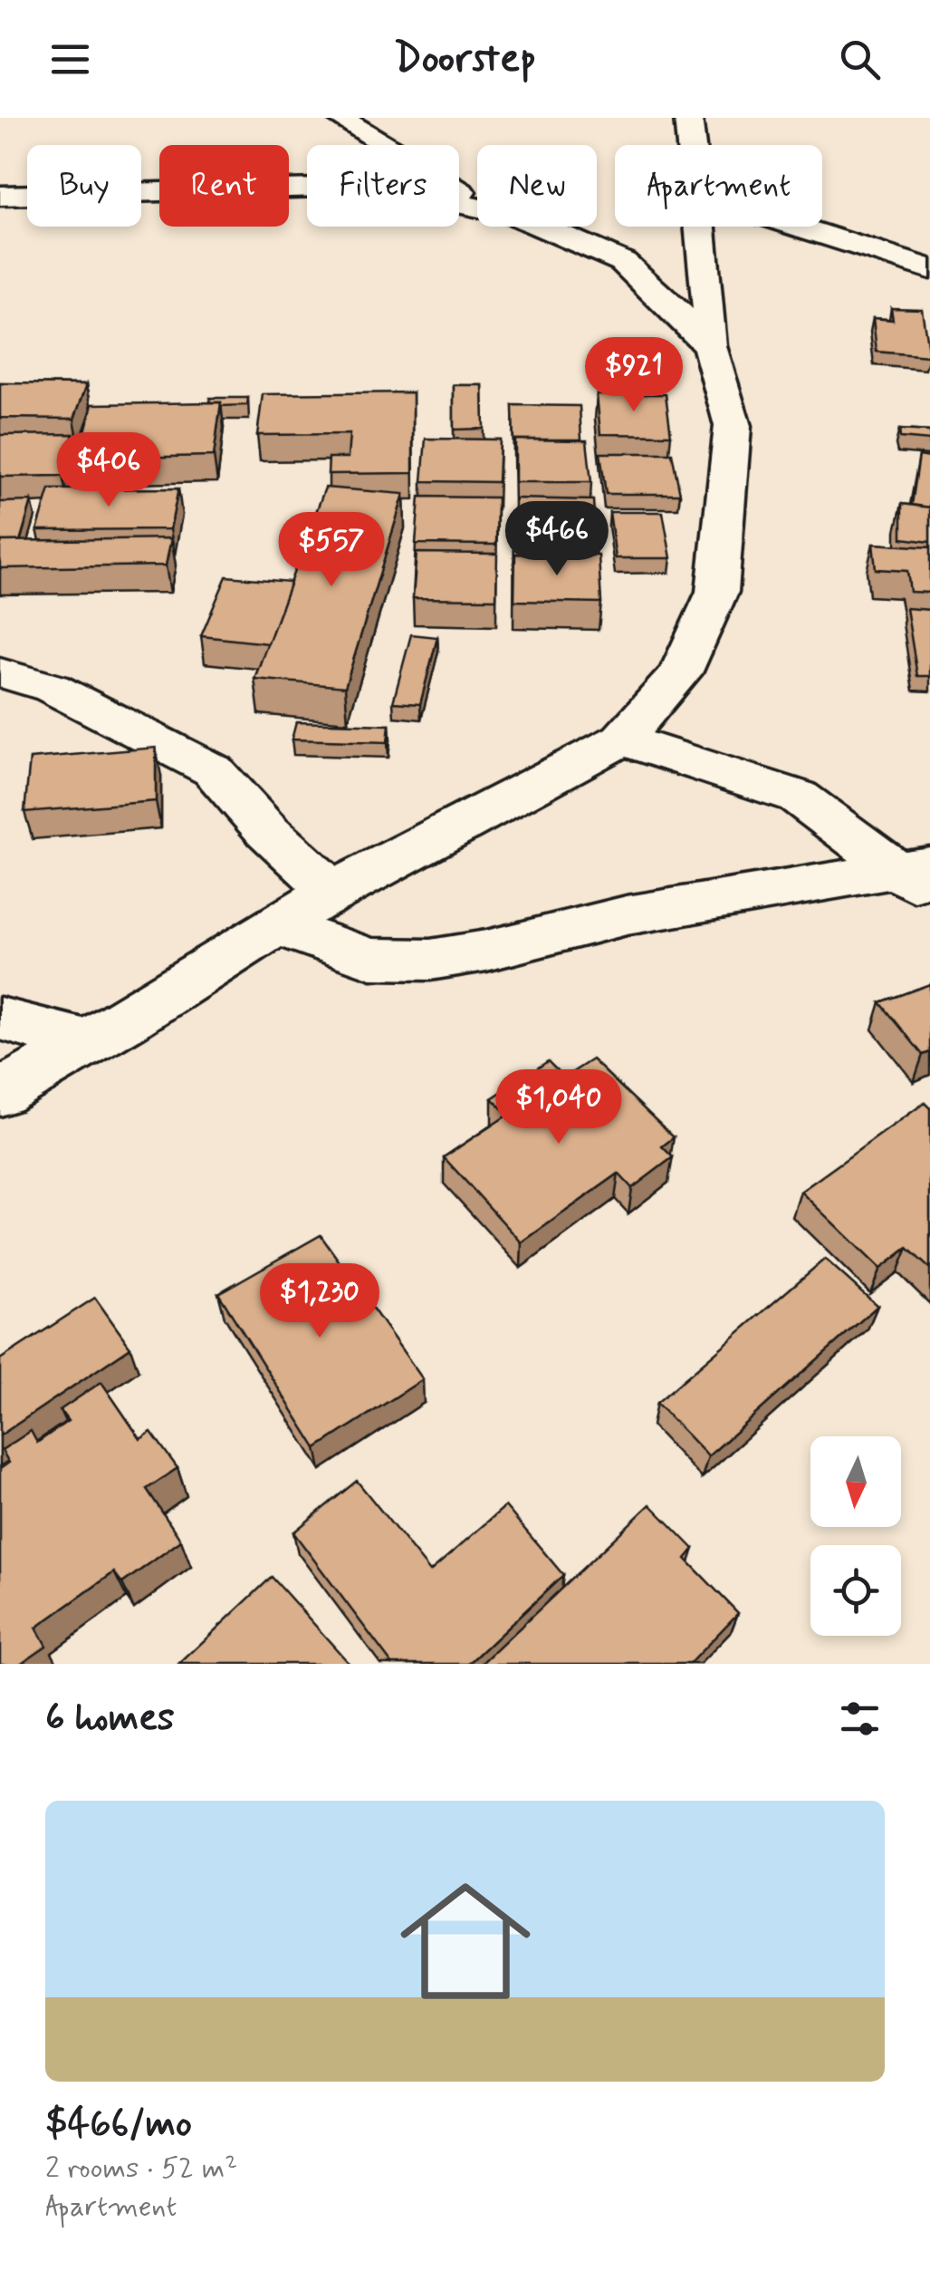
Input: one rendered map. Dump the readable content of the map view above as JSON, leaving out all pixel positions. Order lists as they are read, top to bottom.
{
  "north": "bottom",
  "page": {
    "header": "Doorstep",
    "chip": [
      "Buy",
      "Rent",
      "Filters",
      "New",
      "Apartment"
    ],
    "price": [
      "$921",
      "$406",
      "$466",
      "$557",
      "$1,040",
      "$1,230"
    ],
    "heading": "6 homes",
    "list": [
      {
        "name": "$466/mo",
        "note": "2 rooms · 52 m² · Apartment"
      }
    ]
  }
}
